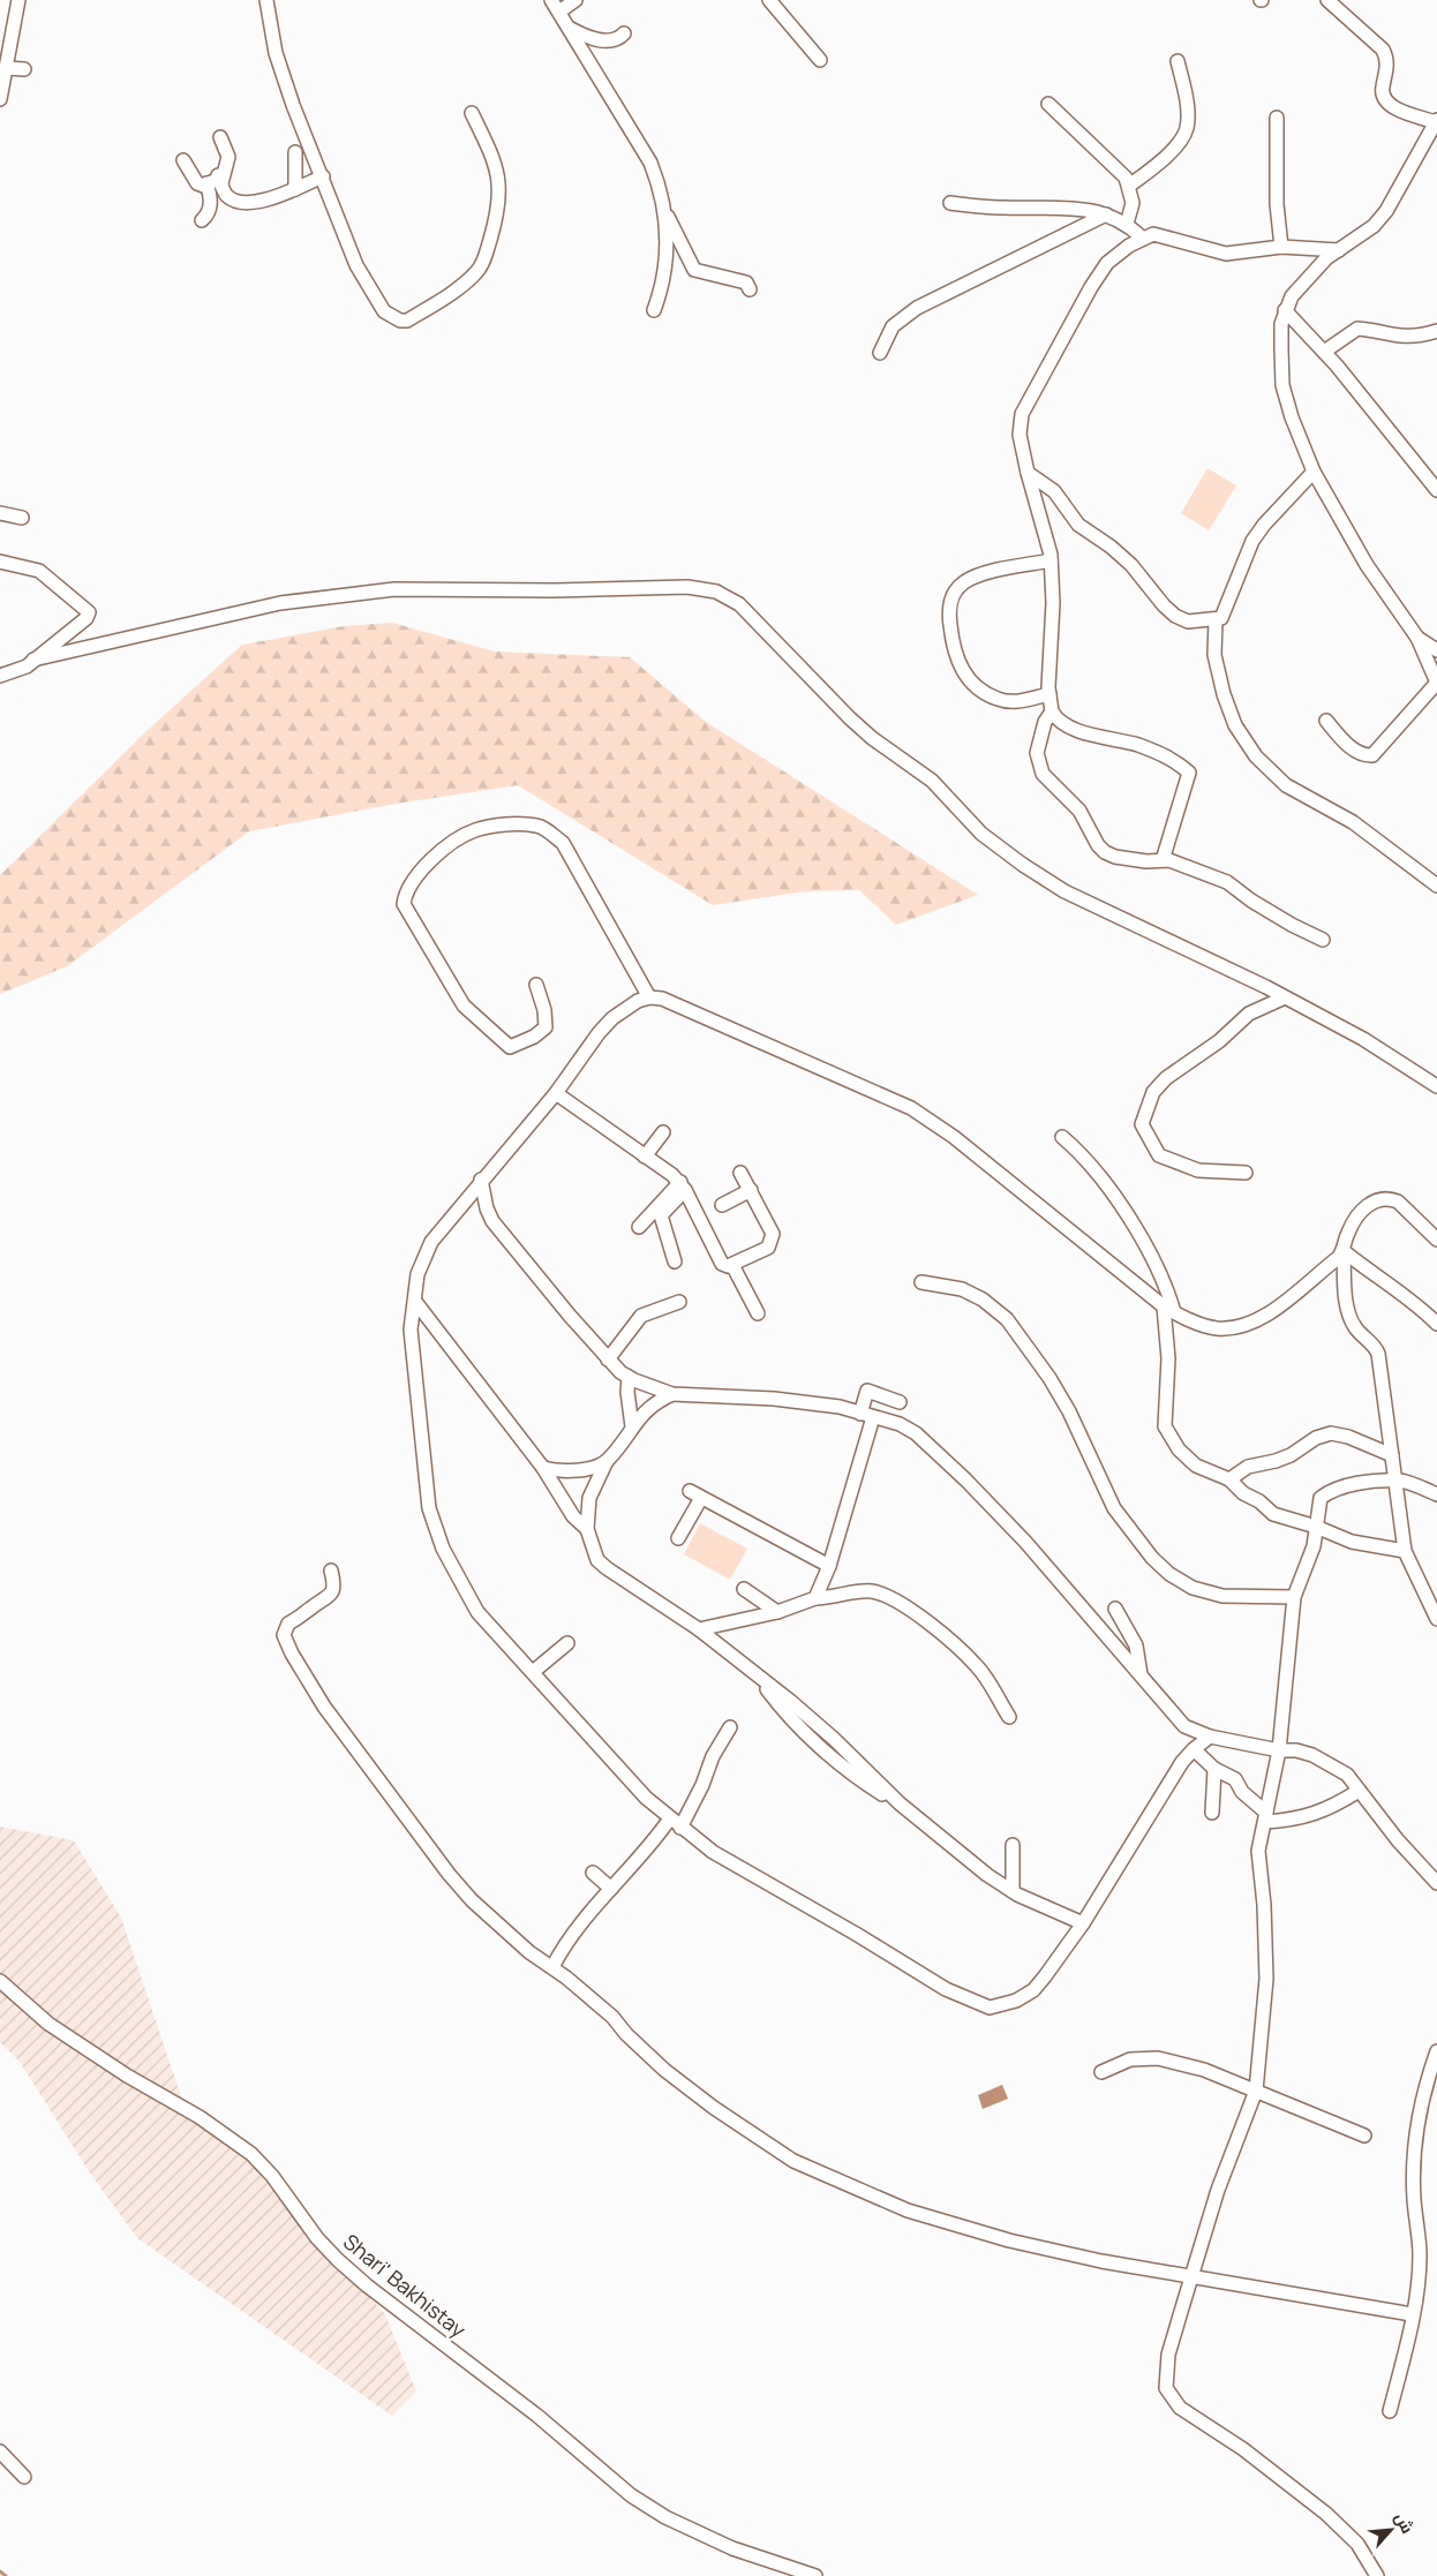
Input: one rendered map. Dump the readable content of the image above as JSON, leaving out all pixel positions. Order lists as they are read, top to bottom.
{
  "streets": {
    "street": ["Shari' Bakhistay"]
  },
  "north": "top right"
}
